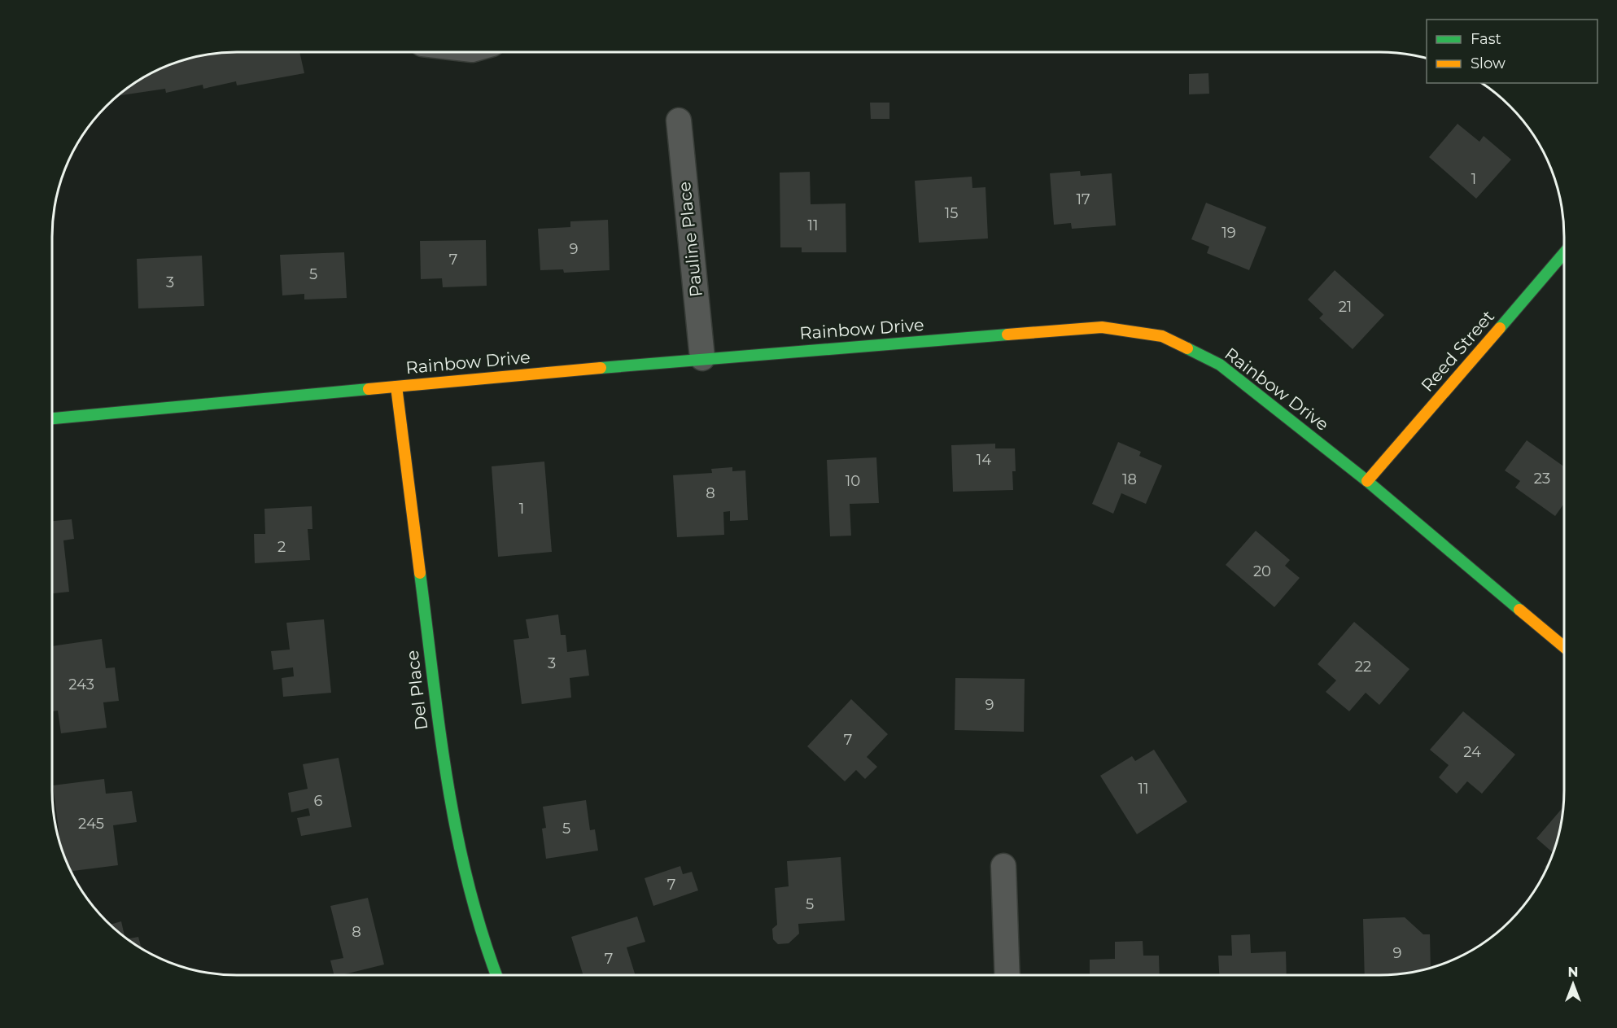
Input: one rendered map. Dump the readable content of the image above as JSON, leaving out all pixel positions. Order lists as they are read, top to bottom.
{
  "streets": {
    "street": [
      "Pauline Place",
      "Rainbow Drive",
      "Reed Street",
      "Del Place"
    ]
  },
  "crossings": [
    ["Pauline Place", "Rainbow Drive"],
    ["Rainbow Drive", "Reed Street"],
    ["Rainbow Drive", "Del Place"]
  ],
  "house_numbers": [
    "1",
    "17",
    "15",
    "11",
    "19",
    "9",
    "7",
    "5",
    "3",
    "21",
    "14",
    "23",
    "18",
    "10",
    "8",
    "1",
    "2",
    "20",
    "3",
    "22",
    "243",
    "9",
    "7",
    "24",
    "11",
    "6",
    "245",
    "5",
    "7",
    "5",
    "8",
    "9",
    "7"
  ],
  "legend": ["Fast", "Slow"],
  "north": "top"
}
